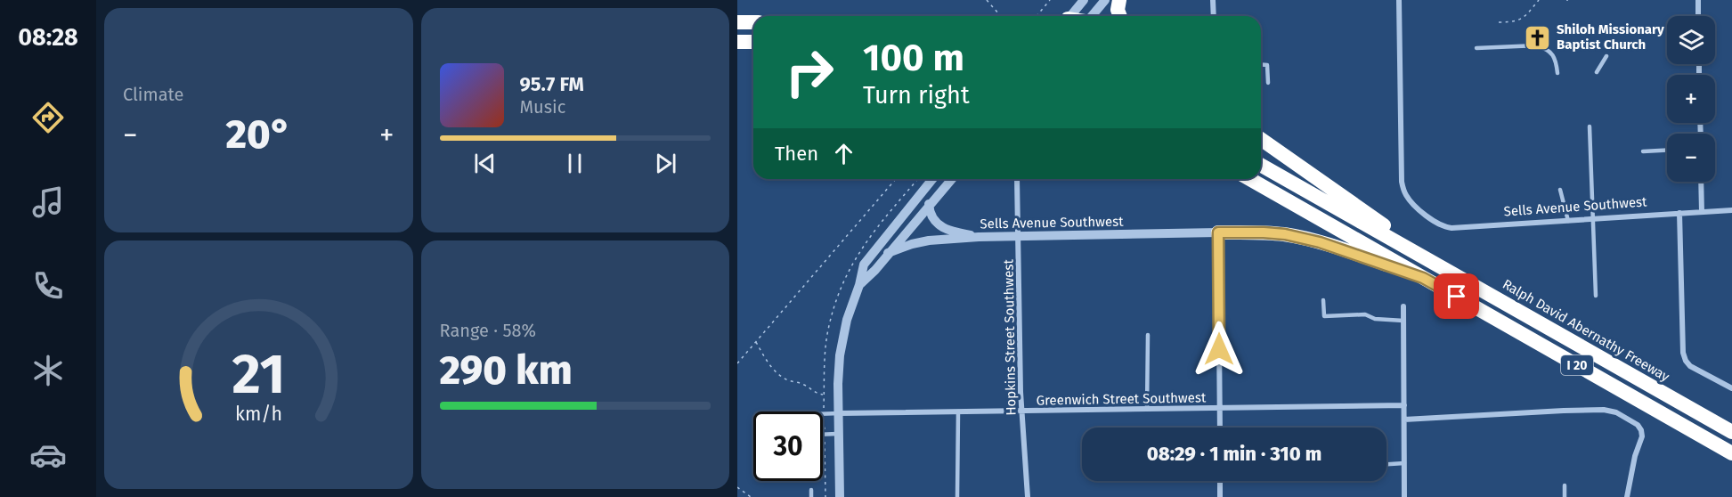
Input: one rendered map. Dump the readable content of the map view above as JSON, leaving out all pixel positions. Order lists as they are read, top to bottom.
{
  "streets": {
    "highway": ["Ralph David Abernathy Freeway", "I 20"],
    "street": ["Sells Avenue Southwest", "Hopkins Street Southwest", "Greenwich Street Southwest"]
  },
  "crossings": [
    ["Sells Avenue Southwest", "Hopkins Street Southwest"],
    ["Hopkins Street Southwest", "Greenwich Street Southwest"]
  ],
  "places": {
    "church": ["Shiloh Missionary Baptist Church"]
  },
  "page": {
    "tabs": "08:28",
    "tile": [
      "Climate",
      ["Range · 58%", "290 km"]
    ],
    "map_buttons": ["+", "−"],
    "turn": ["100 m", "Turn right"],
    "song": ["95.7 FM", "Music"],
    "heat": ["−", "20°", "+"],
    "then": "Then",
    "limit": "30",
    "trip": "08:29 · 1 min · 310 m",
    "gauge": ["21", "km/h"]
  }
}
